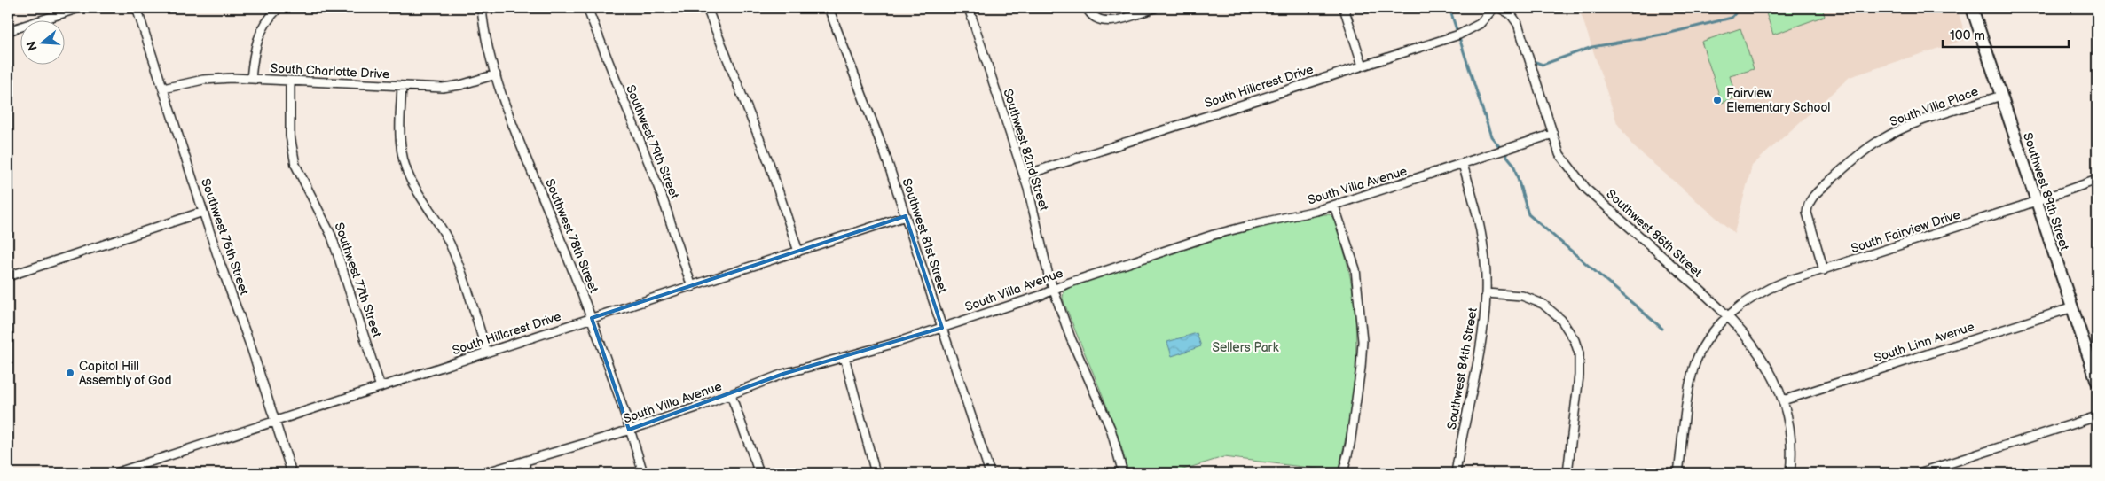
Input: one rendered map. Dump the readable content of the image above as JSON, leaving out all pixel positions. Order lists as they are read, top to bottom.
{
  "streets": {
    "main road": ["Southwest 89th Street"],
    "street": [
      "South Charlotte Drive",
      "South Hillcrest Drive",
      "South Villa Place",
      "Southwest 79th Street",
      "Southwest 82nd Street",
      "South Villa Avenue",
      "South Fairview Drive",
      "Southwest 86th Street",
      "Southwest 78th Street",
      "Southwest 81st Street",
      "Southwest 76th Street",
      "Southwest 77th Street",
      "South Linn Avenue",
      "Southwest 84th Street"
    ]
  },
  "crossings": [
    ["South Charlotte Drive", "Southwest 78th Street"],
    ["South Charlotte Drive", "Southwest 76th Street"],
    ["South Charlotte Drive", "Southwest 77th Street"],
    ["South Hillcrest Drive", "Southwest 79th Street"],
    ["South Hillcrest Drive", "Southwest 82nd Street"],
    ["South Hillcrest Drive", "Southwest 78th Street"],
    ["South Hillcrest Drive", "Southwest 81st Street"],
    ["South Hillcrest Drive", "Southwest 76th Street"],
    ["South Hillcrest Drive", "Southwest 77th Street"],
    ["South Villa Place", "Southwest 89th Street"],
    ["South Villa Place", "South Fairview Drive"],
    ["Southwest 82nd Street", "South Villa Avenue"],
    ["South Villa Avenue", "Southwest 86th Street"],
    ["South Villa Avenue", "Southwest 78th Street"],
    ["South Villa Avenue", "Southwest 81st Street"],
    ["South Villa Avenue", "Southwest 84th Street"],
    ["Southwest 89th Street", "South Fairview Drive"],
    ["Southwest 89th Street", "South Linn Avenue"],
    ["South Fairview Drive", "Southwest 86th Street"],
    ["Southwest 86th Street", "South Linn Avenue"]
  ],
  "parks": ["Sellers Park"],
  "places": ["Fairview Elementary School", "Capitol Hill Assembly of God"],
  "scale_bar": "100 m",
  "north": "left"
}
